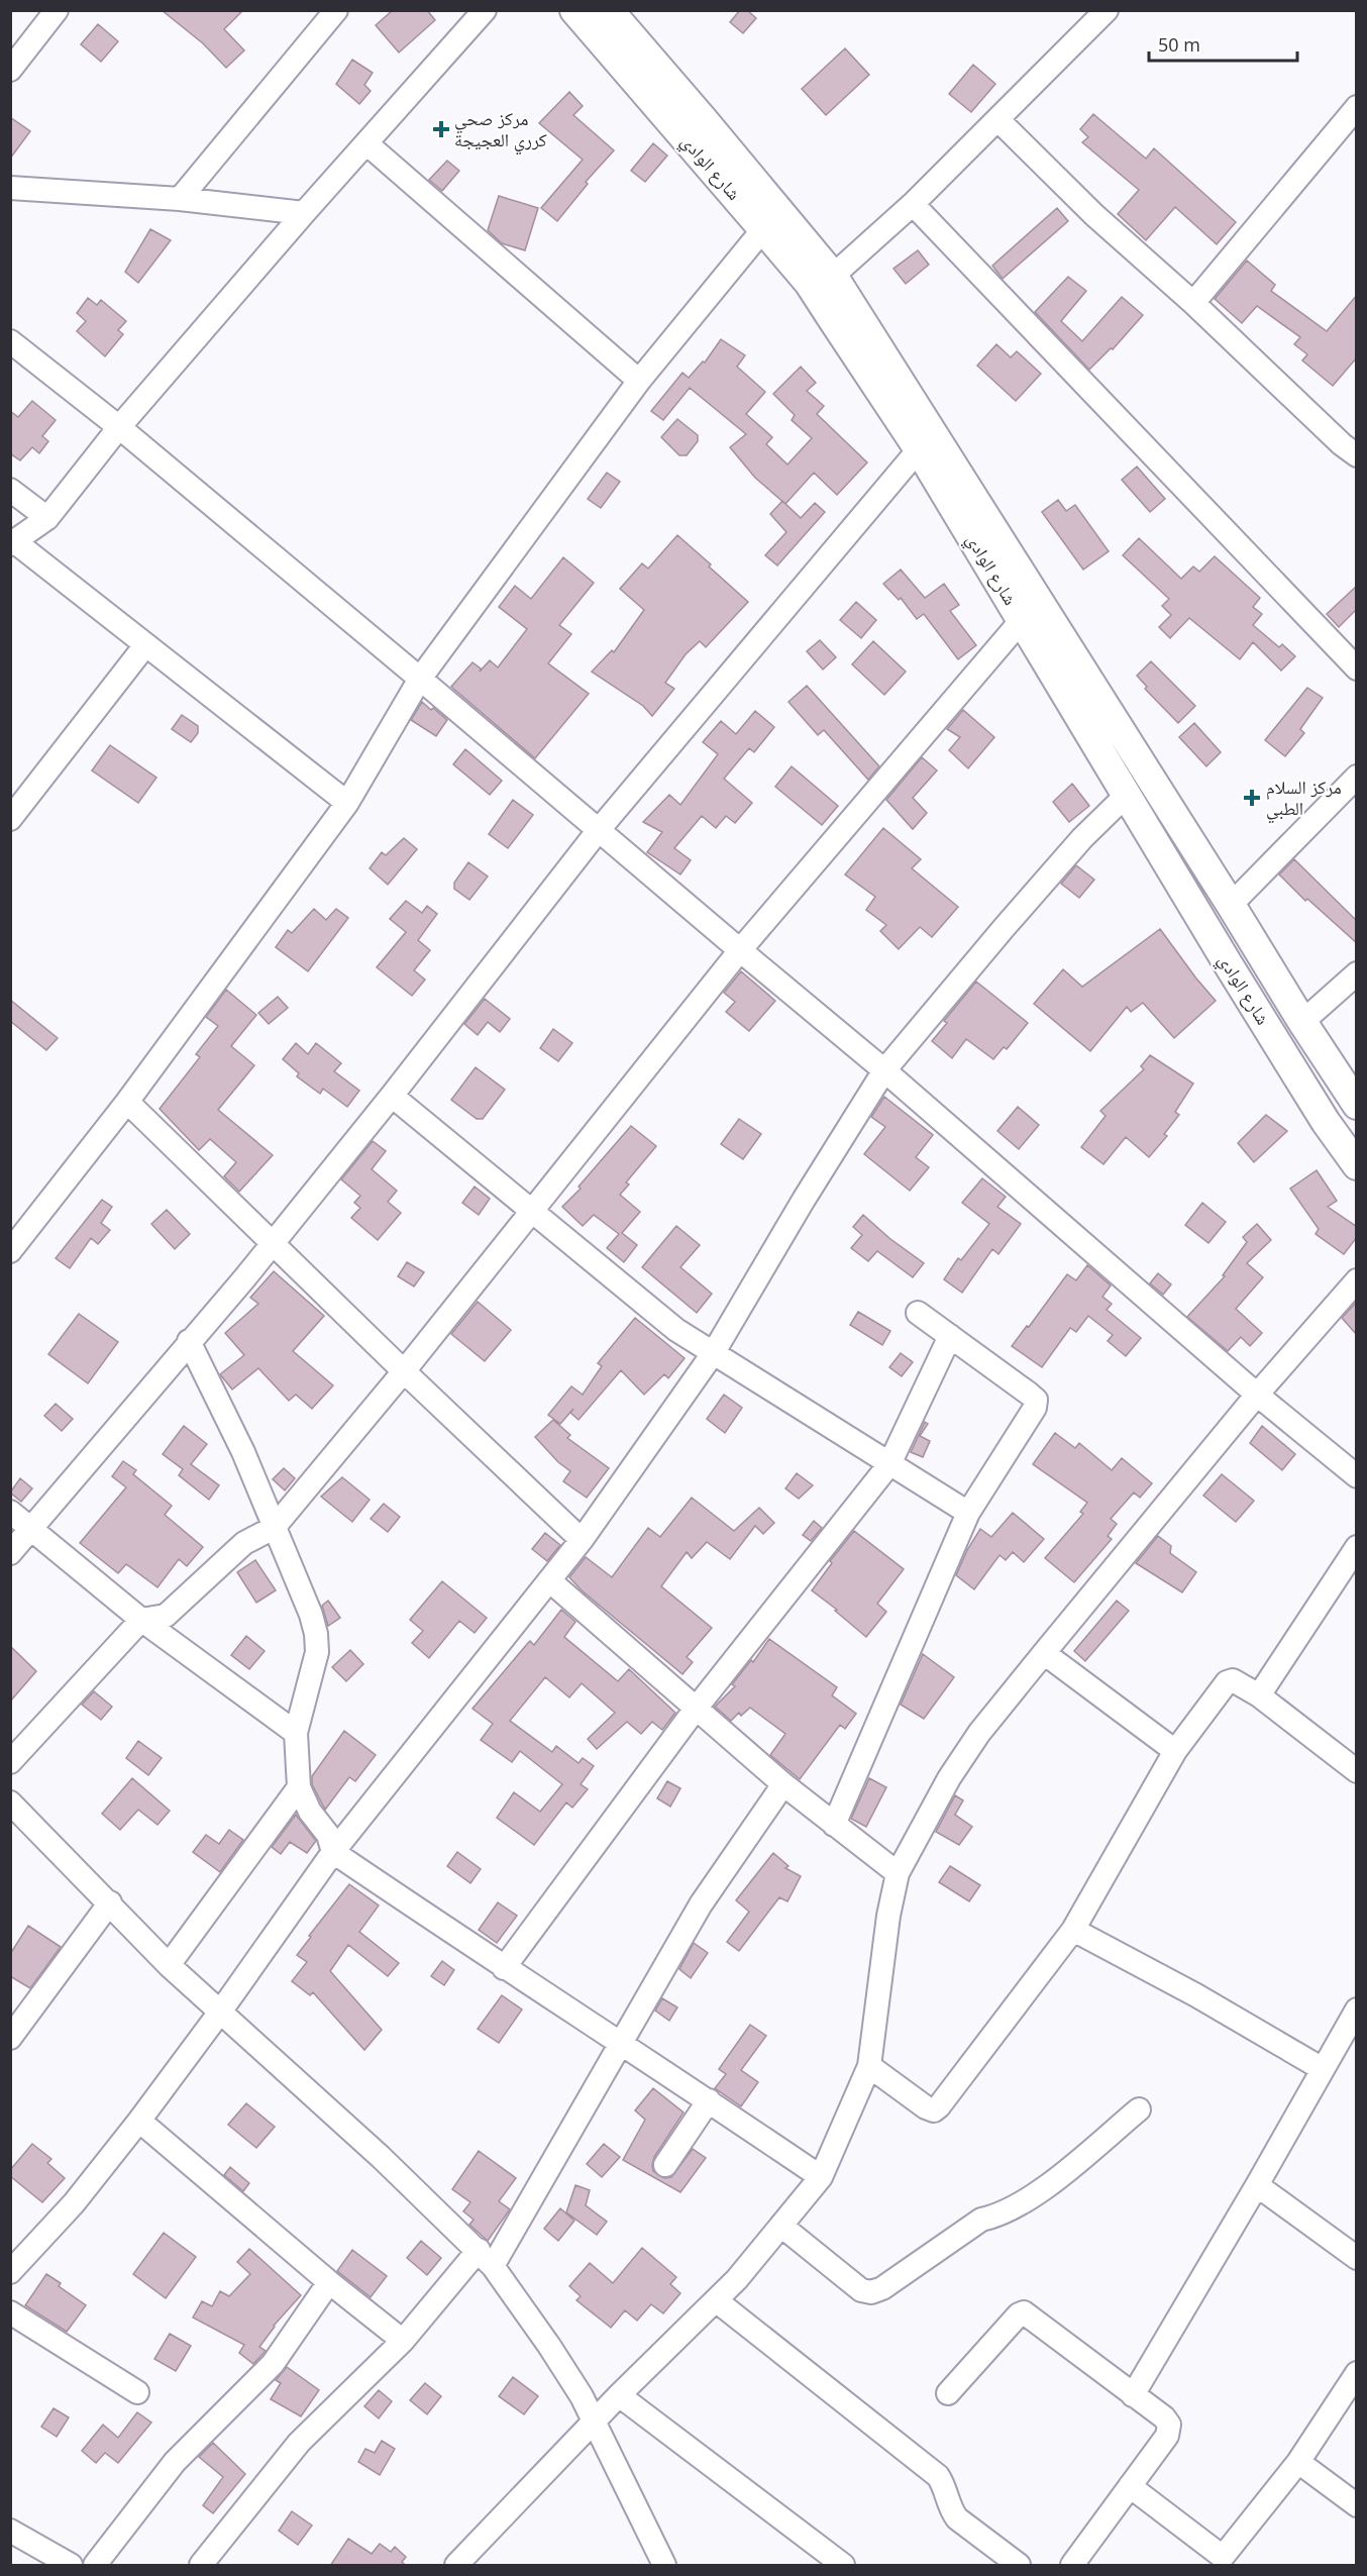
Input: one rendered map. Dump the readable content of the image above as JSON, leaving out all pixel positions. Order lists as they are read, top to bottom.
{
  "streets": {
    "main road": ["شارع الوادي"]
  },
  "places": {
    "health": ["مركز صحي كرري العجيجة", "مركز السلام الطبي"]
  },
  "scale_bar": "50 m"
}
